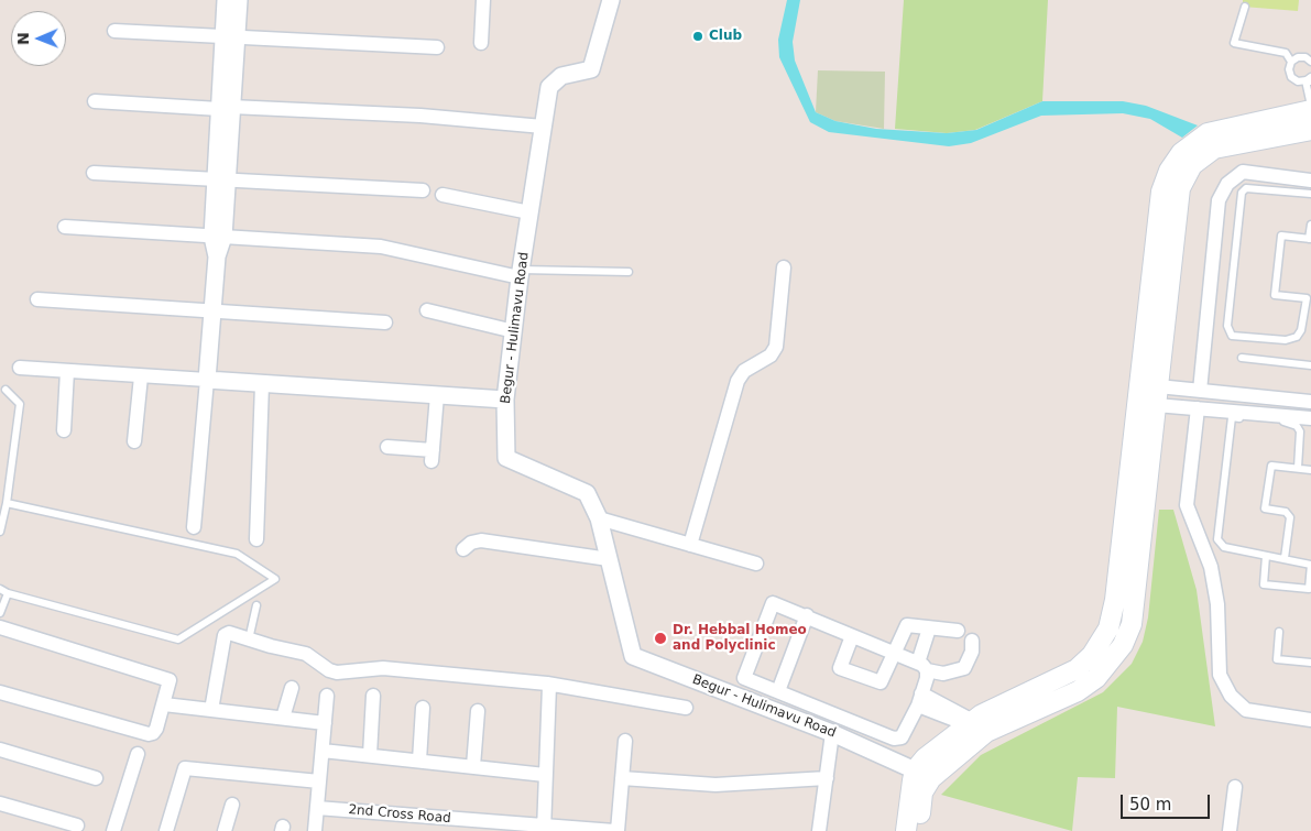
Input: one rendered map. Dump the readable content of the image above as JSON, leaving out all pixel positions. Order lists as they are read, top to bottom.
{
  "streets": {
    "street": ["Begur - Hulimavu Road", "2nd Cross Road"]
  },
  "places": ["Club", "Dr. Hebbal Homeo and Polyclinic"],
  "scale_bar": "50 m",
  "north": "left"
}
